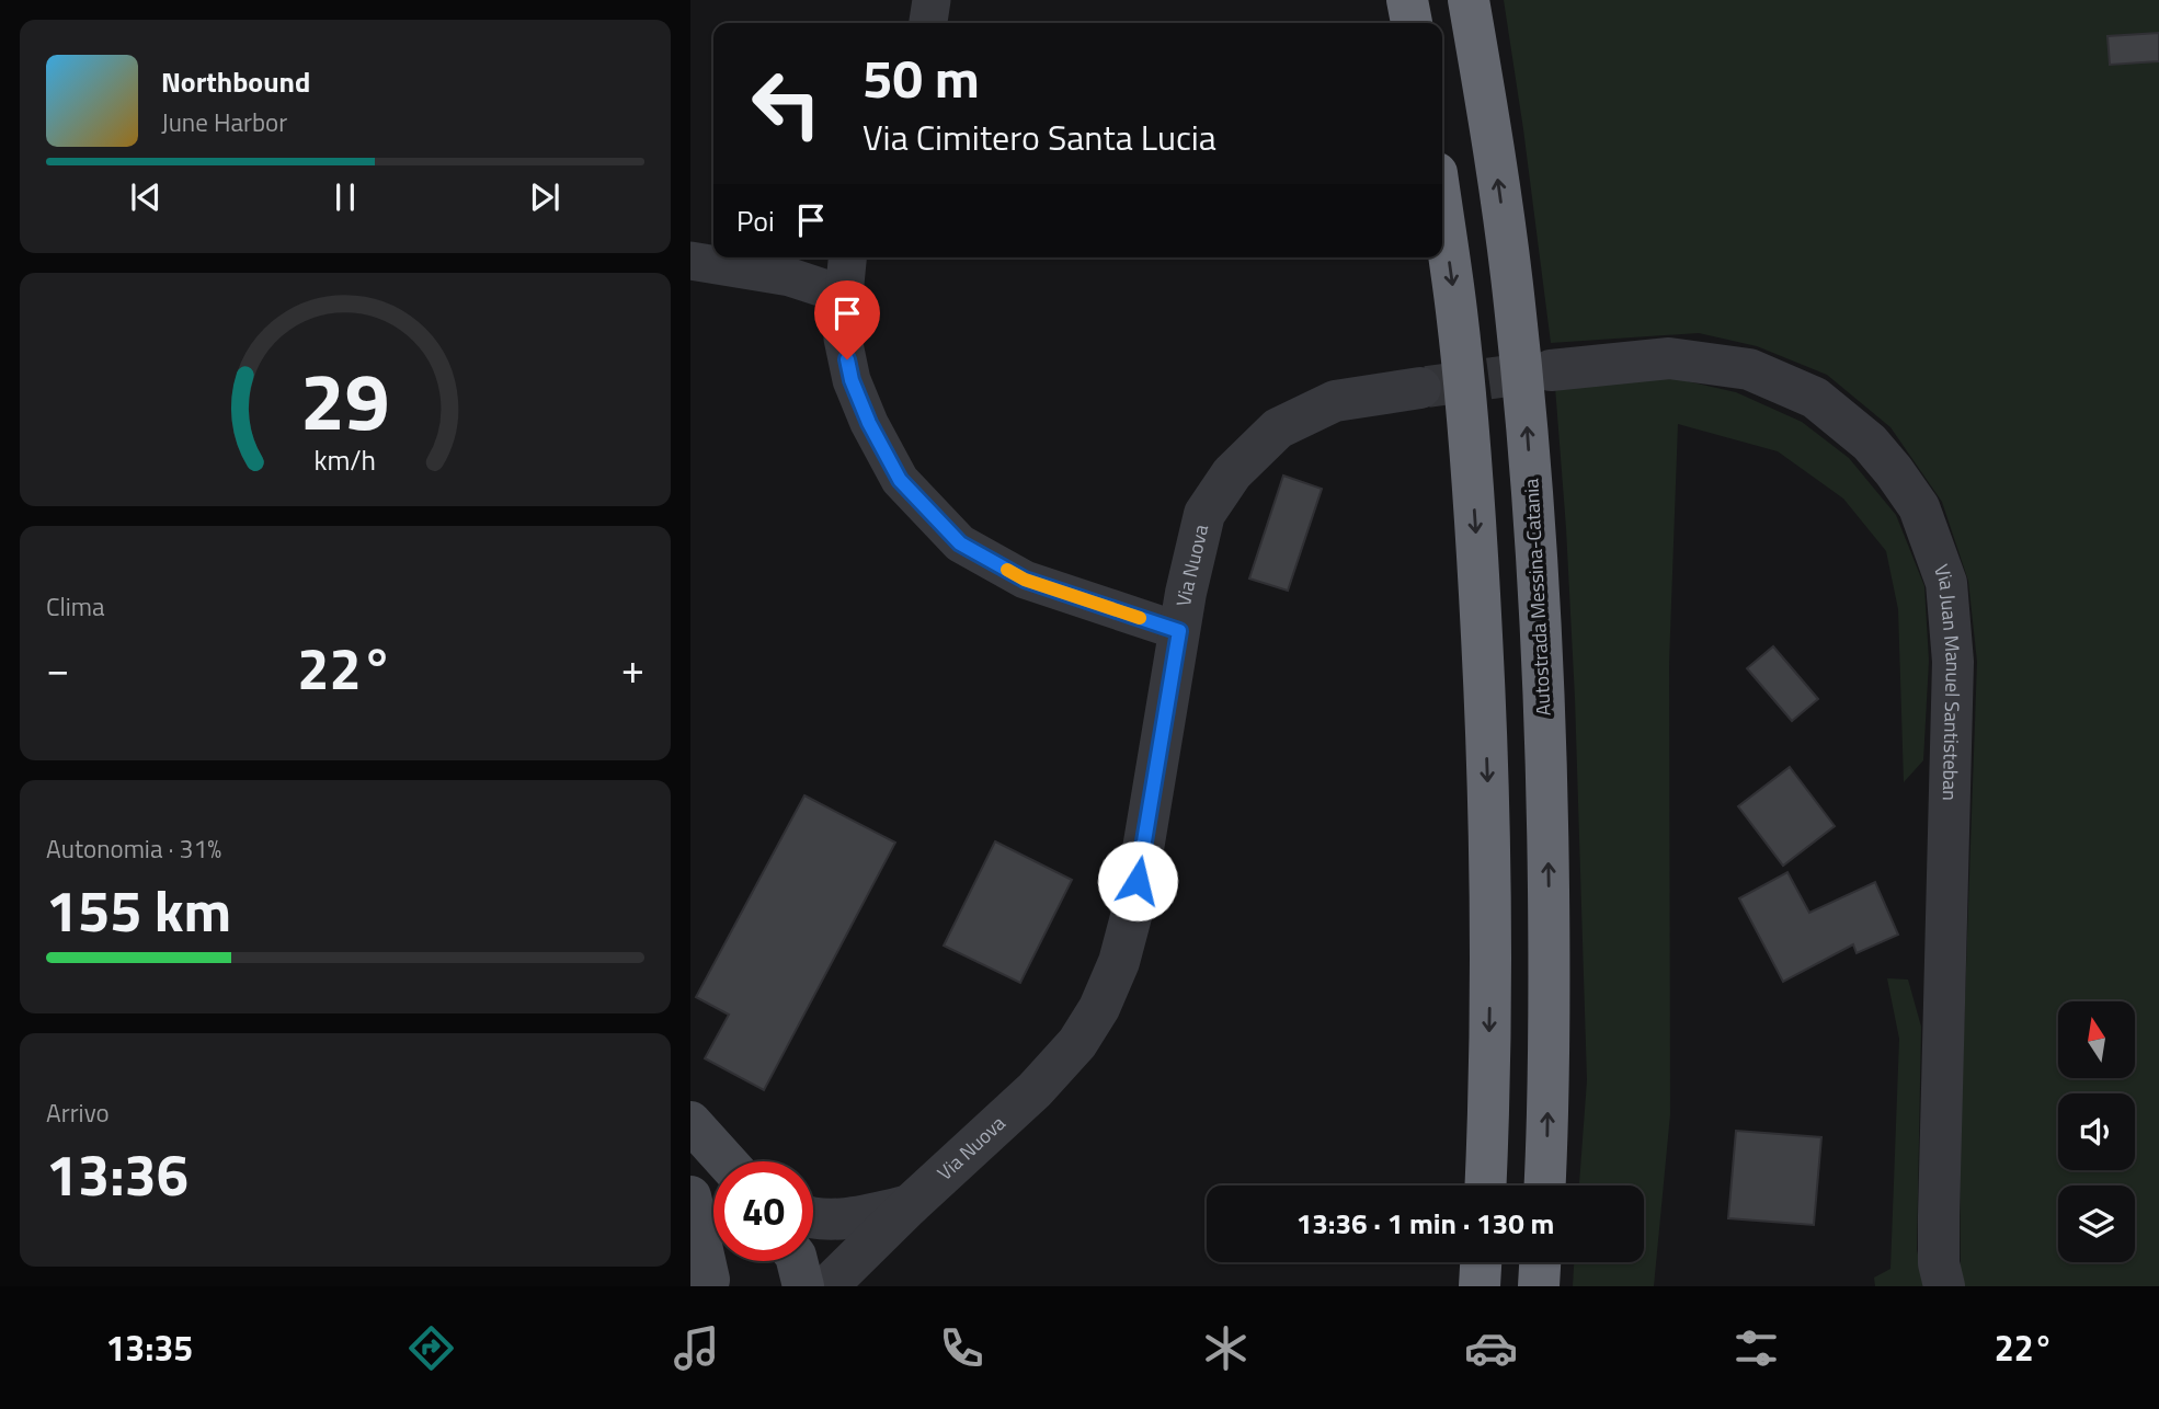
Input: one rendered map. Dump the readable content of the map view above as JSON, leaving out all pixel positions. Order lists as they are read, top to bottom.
{
  "streets": {
    "highway": ["Autostrada Messina-Catania"],
    "street": ["Via Nuova", "Via Juan Manuel Santisteban"]
  },
  "north": "top",
  "page": {
    "turn": ["50 m", "Via Cimitero Santa Lucia"],
    "song": ["Northbound", "June Harbor"],
    "then": "Poi",
    "tile": [
      "Clima",
      ["Autonomia · 31%", "155 km"],
      ["Arrivo", "13:36"]
    ],
    "heat": ["−", "22°", "+"],
    "limit": "40",
    "trip": "13:36 · 1 min · 130 m",
    "tabs": ["13:35", "22°"],
    "gauge": ["29", "km/h"]
  }
}
